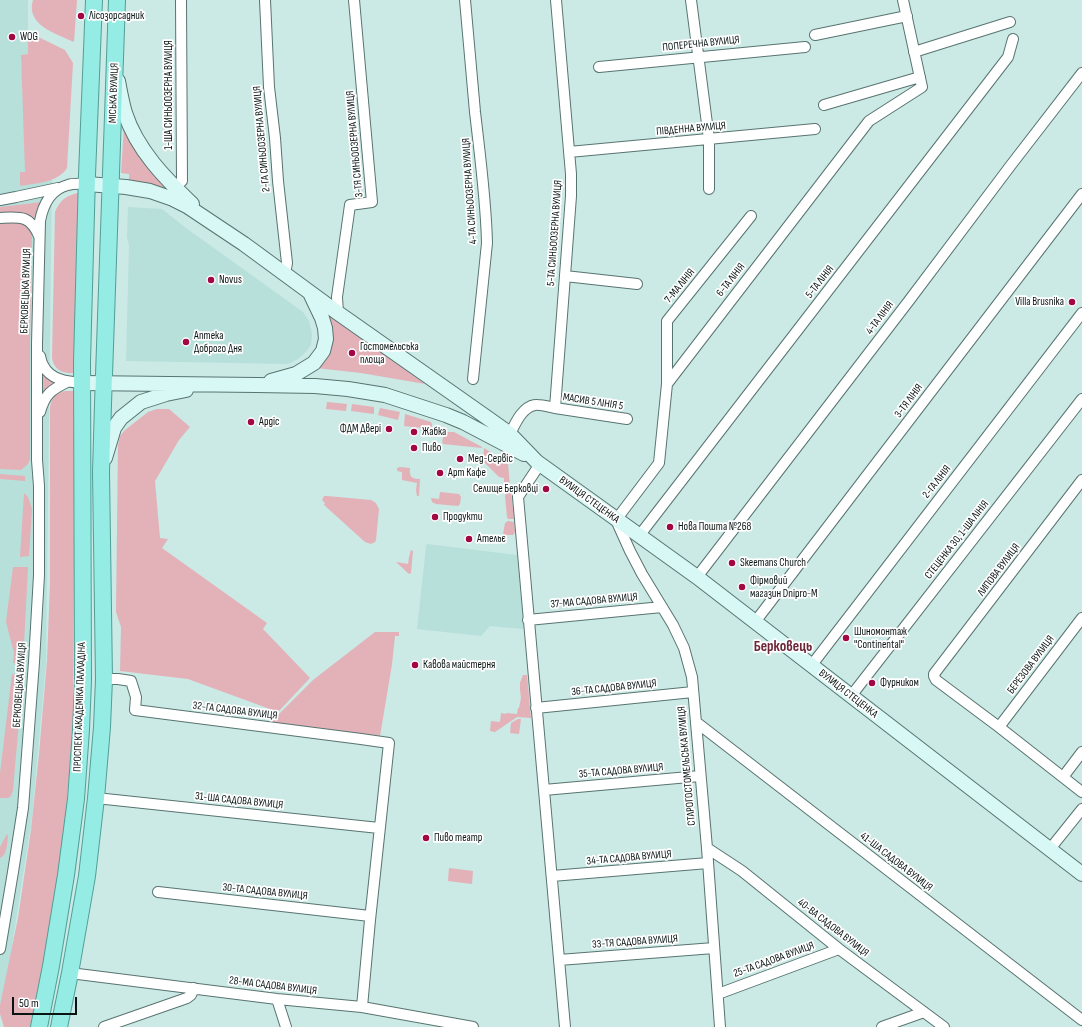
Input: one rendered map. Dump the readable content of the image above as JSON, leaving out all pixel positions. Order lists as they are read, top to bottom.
{
  "streets": {
    "highway": ["МІСЬКА ВУЛИЦЯ", "ПРОСПЕКТ АКАДЕМІКА ПАЛЛАДІНА"],
    "main road": ["ВУЛИЦЯ СТЕЦЕНКА"],
    "street": [
      "ПОПЕРЕЧНА ВУЛИЦЯ",
      "1-ША СИНЬООЗЕРНА ВУЛИЦЯ",
      "ПІВДЕННА ВУЛИЦЯ",
      "2-ГА СИНЬООЗЕРНА ВУЛИЦЯ",
      "3-ТЯ СИНЬООЗЕРНА ВУЛИЦЯ",
      "4-ТА СИНЬООЗЕРНА ВУЛИЦЯ",
      "5-ТА СИНЬООЗЕРНА ВУЛИЦЯ",
      "6-ТА ЛІНІЯ",
      "5-ТА ЛІНІЯ",
      "7-МА ЛІНІЯ",
      "БЕРКОВЕЦЬКА ВУЛИЦЯ",
      "4-ТА ЛІНІЯ",
      "3-ТЯ ЛІНІЯ",
      "МАСИВ 5 ЛІНІЯ 5",
      "2-ГА ЛІНІЯ",
      "СТЕЦЕНКА 30, 1-ША ЛІНІЯ",
      "ЛИПОВА ВУЛИЦЯ",
      "37-МА САДОВА ВУЛИЦЯ",
      "БЕРЕЗОВА ВУЛИЦЯ",
      "36-ТА САДОВА ВУЛИЦЯ",
      "32-ГА САДОВА ВУЛИЦЯ",
      "СТАРОГОСТОМЕЛЬСЬКА ВУЛИЦЯ",
      "35-ТА САДОВА ВУЛИЦЯ",
      "31-ША САДОВА ВУЛИЦЯ",
      "34-ТА САДОВА ВУЛИЦЯ",
      "41-ША САДОВА ВУЛИЦЯ",
      "30-ТА САДОВА ВУЛИЦЯ",
      "40-ВА САДОВА ВУЛИЦЯ",
      "33-ТЯ САДОВА ВУЛИЦЯ",
      "25-ТА САДОВА ВУЛИЦЯ",
      "28-МА САДОВА ВУЛИЦЯ"
    ]
  },
  "crossings": [
    ["ПІВДЕННА ВУЛИЦЯ", "5-ТА СИНЬООЗЕРНА ВУЛИЦЯ"],
    ["3-ТЯ СИНЬООЗЕРНА ВУЛИЦЯ", "ВУЛИЦЯ СТЕЦЕНКА"],
    ["5-ТА СИНЬООЗЕРНА ВУЛИЦЯ", "МАСИВ 5 ЛІНІЯ 5"],
    ["6-ТА ЛІНІЯ", "7-МА ЛІНІЯ"],
    ["5-ТА ЛІНІЯ", "ВУЛИЦЯ СТЕЦЕНКА"],
    ["БЕРКОВЕЦЬКА ВУЛИЦЯ", "ПРОСПЕКТ АКАДЕМІКА ПАЛЛАДІНА"],
    ["4-ТА ЛІНІЯ", "ВУЛИЦЯ СТЕЦЕНКА"],
    ["3-ТЯ ЛІНІЯ", "ВУЛИЦЯ СТЕЦЕНКА"],
    ["2-ГА ЛІНІЯ", "ВУЛИЦЯ СТЕЦЕНКА"],
    ["ВУЛИЦЯ СТЕЦЕНКА", "СТЕЦЕНКА 30, 1-ША ЛІНІЯ"],
    ["ВУЛИЦЯ СТЕЦЕНКА", "СТАРОГОСТОМЕЛЬСЬКА ВУЛИЦЯ"],
    ["ЛИПОВА ВУЛИЦЯ", "БЕРЕЗОВА ВУЛИЦЯ"],
    ["37-МА САДОВА ВУЛИЦЯ", "СТАРОГОСТОМЕЛЬСЬКА ВУЛИЦЯ"],
    ["36-ТА САДОВА ВУЛИЦЯ", "СТАРОГОСТОМЕЛЬСЬКА ВУЛИЦЯ"],
    ["ПРОСПЕКТ АКАДЕМІКА ПАЛЛАДІНА", "32-ГА САДОВА ВУЛИЦЯ"],
    ["ПРОСПЕКТ АКАДЕМІКА ПАЛЛАДІНА", "31-ША САДОВА ВУЛИЦЯ"],
    ["ПРОСПЕКТ АКАДЕМІКА ПАЛЛАДІНА", "28-МА САДОВА ВУЛИЦЯ"],
    ["32-ГА САДОВА ВУЛИЦЯ", "31-ША САДОВА ВУЛИЦЯ"],
    ["СТАРОГОСТОМЕЛЬСЬКА ВУЛИЦЯ", "35-ТА САДОВА ВУЛИЦЯ"],
    ["СТАРОГОСТОМЕЛЬСЬКА ВУЛИЦЯ", "34-ТА САДОВА ВУЛИЦЯ"],
    ["СТАРОГОСТОМЕЛЬСЬКА ВУЛИЦЯ", "41-ША САДОВА ВУЛИЦЯ"],
    ["СТАРОГОСТОМЕЛЬСЬКА ВУЛИЦЯ", "40-ВА САДОВА ВУЛИЦЯ"],
    ["СТАРОГОСТОМЕЛЬСЬКА ВУЛИЦЯ", "33-ТЯ САДОВА ВУЛИЦЯ"],
    ["СТАРОГОСТОМЕЛЬСЬКА ВУЛИЦЯ", "25-ТА САДОВА ВУЛИЦЯ"],
    ["40-ВА САДОВА ВУЛИЦЯ", "25-ТА САДОВА ВУЛИЦЯ"]
  ],
  "districts": ["Берковець"],
  "places": [
    "Лісозорсадник",
    "WOG",
    "Novus",
    "Villa Brusnika",
    "Аптека Доброго Дня",
    "Гостомельська площа",
    "Ардіс",
    "ФДМ Двері",
    "Жабка",
    "Пиво",
    "Мед-Сервіс",
    "Арт Кафе",
    "Селище Берковці",
    "Продукти",
    "Нова Пошта №268",
    "Ательє",
    "Skeemans Church",
    "Фірмовий магазин Dnipro-M",
    "Шиномонтаж \"Continental\"",
    "Кавова майстерня",
    "Фурником",
    "Пиво театр"
  ],
  "scale_bar": "50 m"
}
